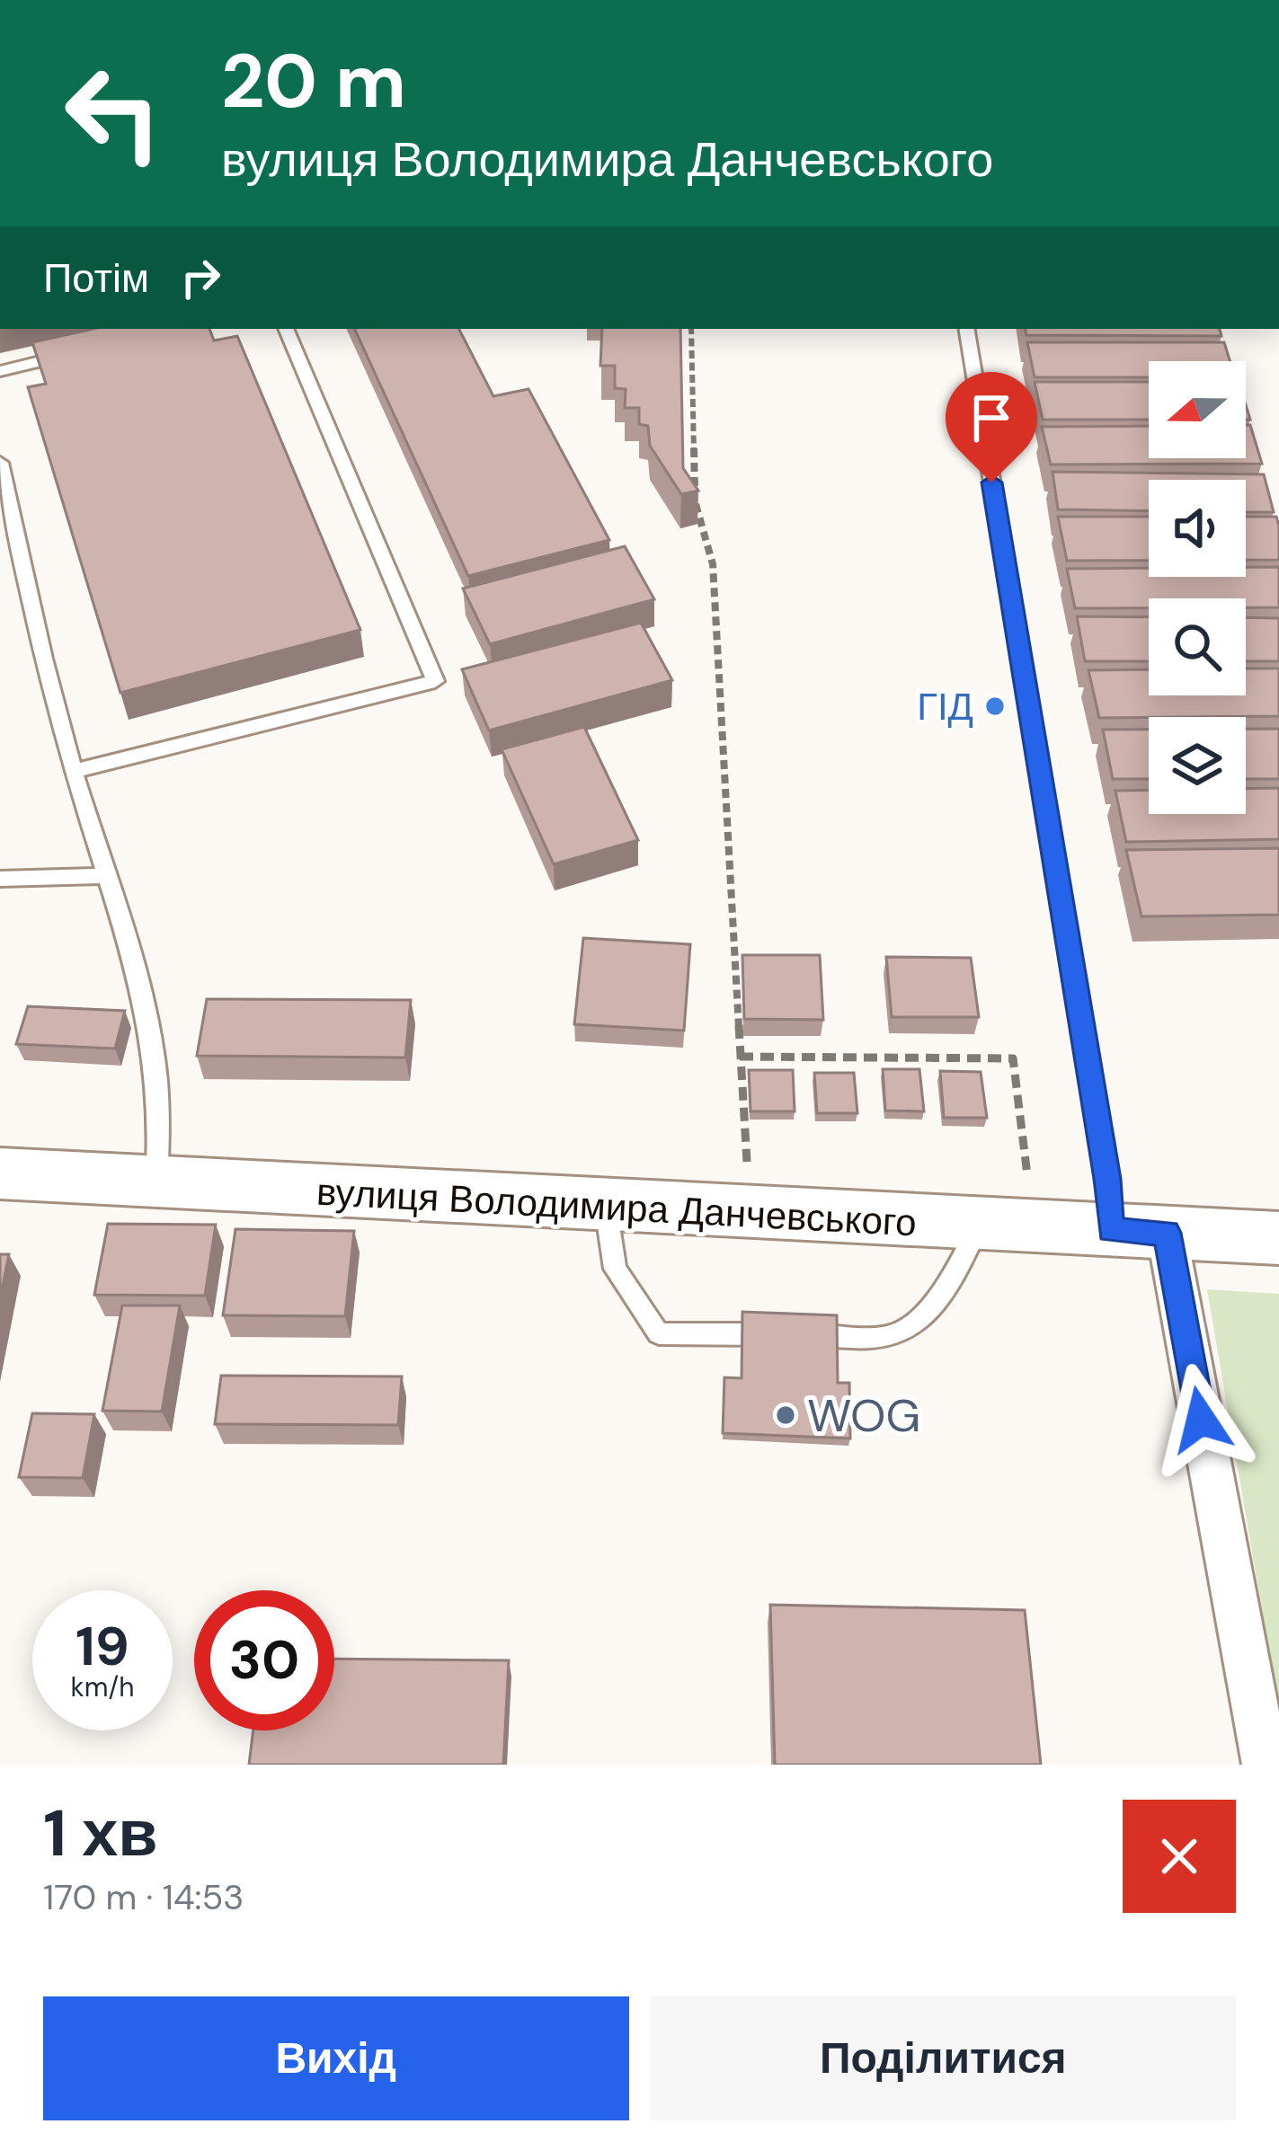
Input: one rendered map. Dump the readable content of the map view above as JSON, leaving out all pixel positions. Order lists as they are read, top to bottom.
{
  "streets": {
    "street": ["вулиця Володимира Данчевського"]
  },
  "places": ["ГІД", "WOG"],
  "north": "left",
  "page": {
    "turn": ["20 m", "вулиця Володимира Данчевського"],
    "then": "Потім",
    "speed": "19 km/h",
    "limit": "30",
    "heading": ["1 хв", "170 m · 14:53"],
    "buttons": ["Вихід", "Поділитися"]
  }
}
